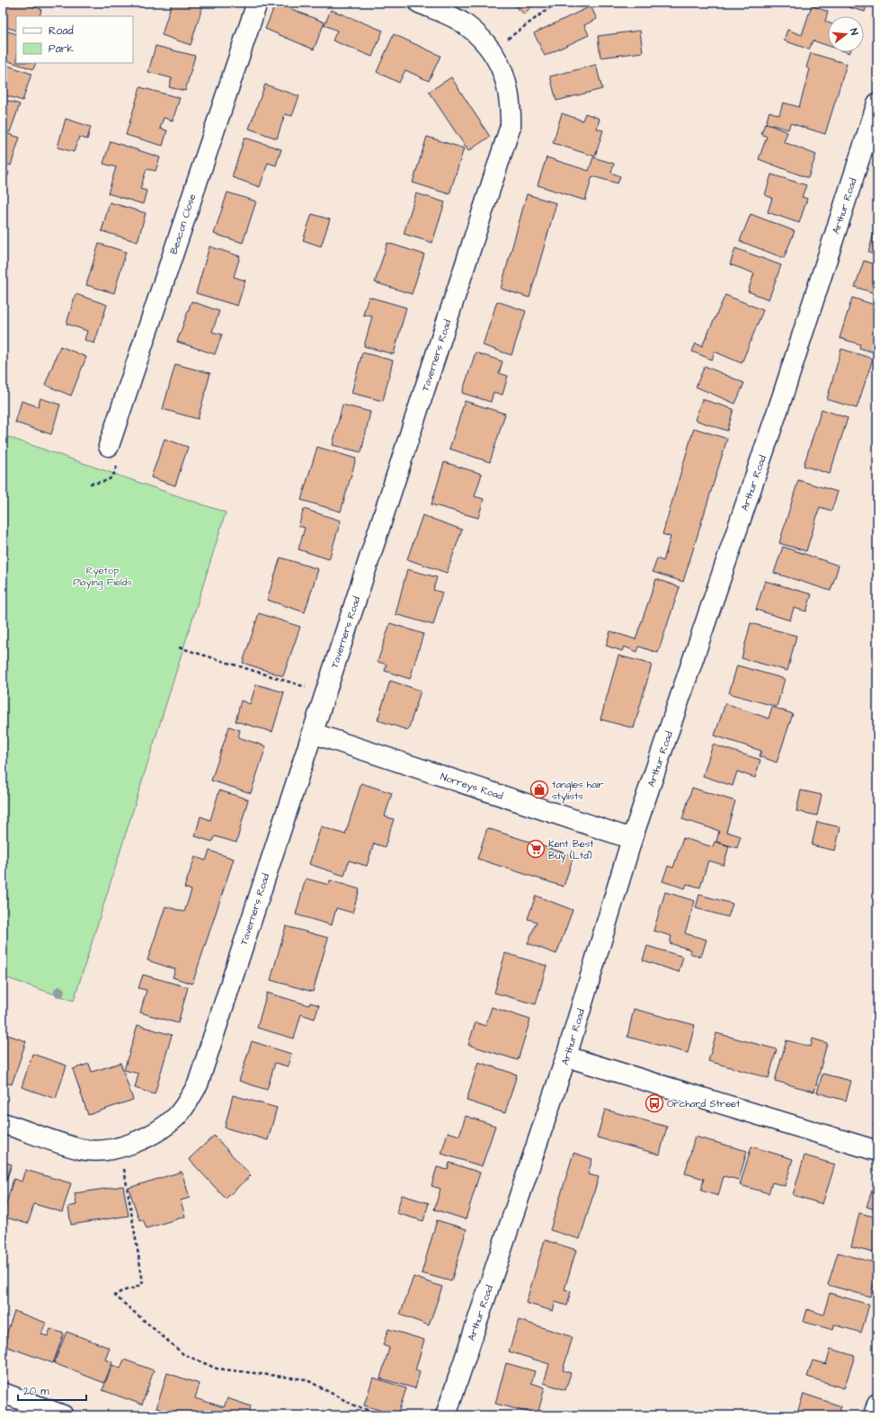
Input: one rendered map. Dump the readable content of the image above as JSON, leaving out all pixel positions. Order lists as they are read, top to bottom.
{
  "streets": {
    "street": [
      "Arthur Road",
      "Beacon Close",
      "Taverners Road",
      "Norreys Road"
    ]
  },
  "crossings": [
    ["Arthur Road", "Norreys Road"],
    ["Taverners Road", "Norreys Road"]
  ],
  "parks": ["Ryetop Playing Fields"],
  "places": {
    "shop": ["tangles hair stylists"],
    "supermarket": ["Kent Best Buy (Ltd)"],
    "bus stop": ["Orchard Street"]
  },
  "legend": ["Road", "Park"],
  "scale_bar": "20 m",
  "north": "right"
}
